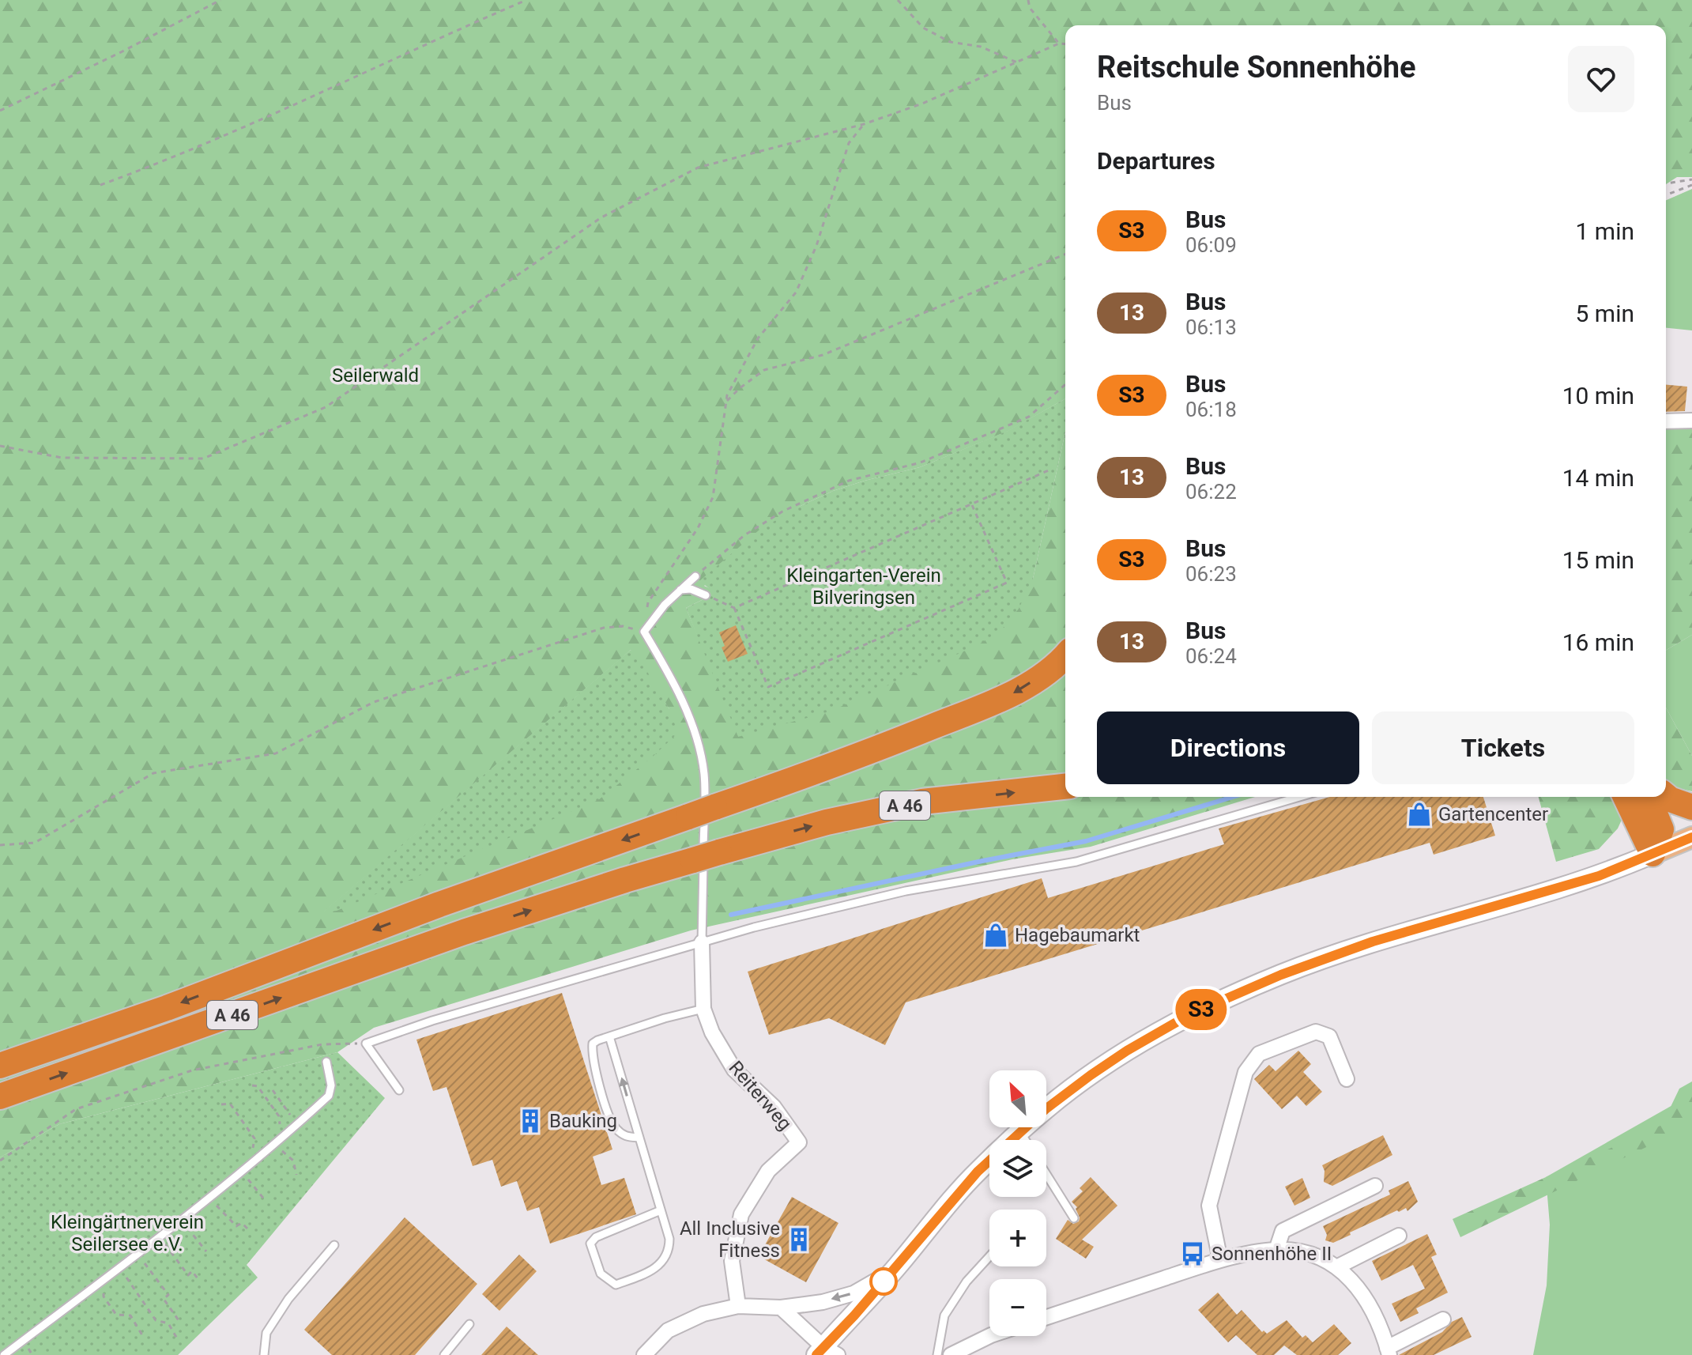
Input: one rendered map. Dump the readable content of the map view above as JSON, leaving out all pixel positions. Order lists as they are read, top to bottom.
{
  "streets": {
    "highway": ["A 46"],
    "street": ["Reiterweg"]
  },
  "parks": ["Seilerwald", "Kleingarten-Verein Bilveringsen", "Kleingärtnerverein Seilersee e.V."],
  "places": {
    "shop": ["Gartencenter", "Hagebaumarkt"],
    "building": ["Bauking", "All Inclusive Fitness"],
    "bus stop": ["Sonnenhöhe II"]
  },
  "lines": ["bus line S3"],
  "north": "top left",
  "page": {
    "on_map": "S3",
    "heading": [
      ["Reitschule Sonnenhöhe", "Bus"],
      "Departures"
    ],
    "list": [
      {
        "mark": "S3",
        "name": "Bus",
        "note": "06:09",
        "value": "1 min"
      },
      {
        "mark": "13",
        "name": "Bus",
        "note": "06:13",
        "value": "5 min"
      },
      {
        "mark": "S3",
        "name": "Bus",
        "note": "06:18",
        "value": "10 min"
      },
      {
        "mark": "13",
        "name": "Bus",
        "note": "06:22",
        "value": "14 min"
      },
      {
        "mark": "S3",
        "name": "Bus",
        "note": "06:23",
        "value": "15 min"
      },
      {
        "mark": "13",
        "name": "Bus",
        "note": "06:24",
        "value": "16 min"
      }
    ],
    "buttons": ["Directions", "Tickets"],
    "map_buttons": ["+", "−"]
  }
}
